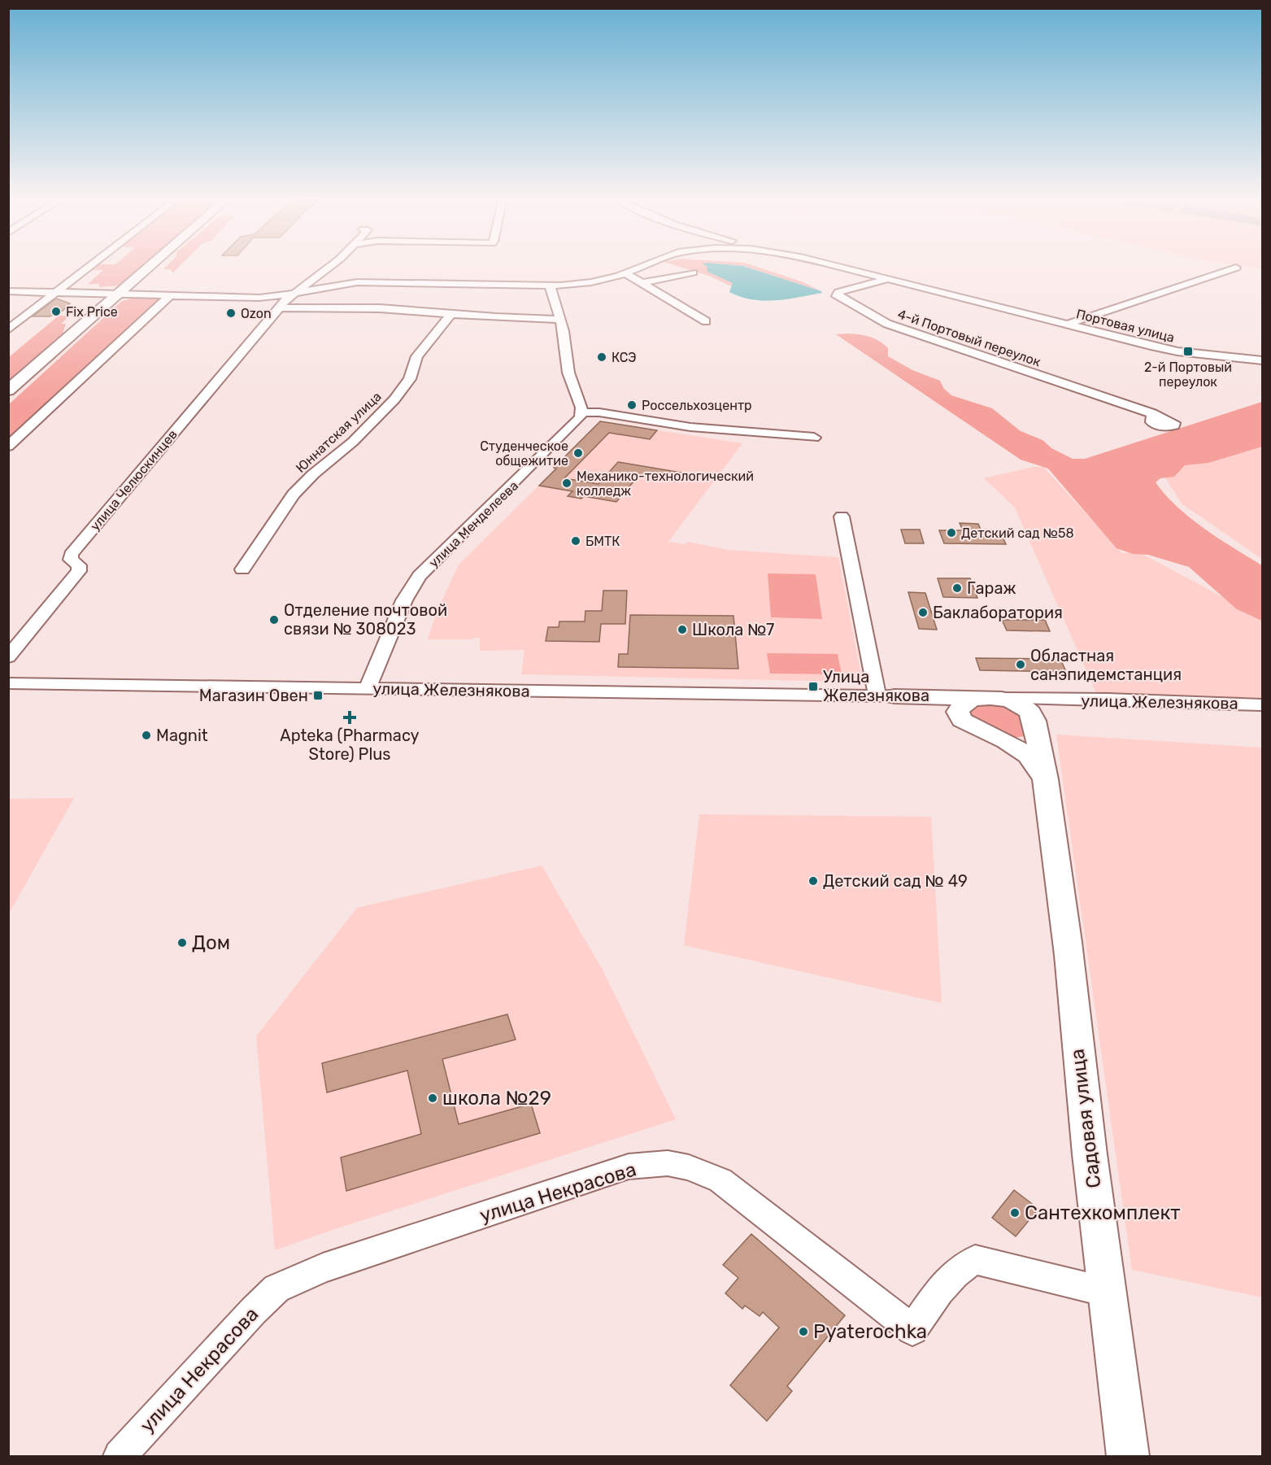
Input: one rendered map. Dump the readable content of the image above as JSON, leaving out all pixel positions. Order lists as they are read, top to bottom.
{
  "streets": {
    "main road": ["улица Железнякова", "Садовая улица"],
    "street": [
      "Портовая улица",
      "4-й Портовый переулок",
      "Юннатская улица",
      "улица Челюскинцев",
      "улица Менделеева",
      "улица Некрасова"
    ]
  },
  "crossings": [
    ["Портовая улица", "4-й Портовый переулок"],
    ["улица Менделеева", "улица Железнякова"],
    ["улица Железнякова", "Садовая улица"],
    ["Садовая улица", "улица Некрасова"]
  ],
  "places": {
    "other": [
      "Fix Price",
      "Ozon",
      "КСЭ",
      "Россельхозцентр",
      "Студенческое общежитие",
      "Механико-технологический колледж",
      "Детский сад №58",
      "БМТК",
      "Гараж",
      "Баклаборатория",
      "Отделение почтовой связи № 308023",
      "Школа №7",
      "Областная санэпидемстанция",
      "Magnit",
      "Детский сад № 49",
      "Дом",
      "школа №29",
      "Сантехкомплект",
      "Pyaterochka"
    ],
    "transit": ["2-й Портовый переулок", "Улица Железнякова", "Магазин Овен"],
    "health": ["Apteka (Pharmacy Store) Plus"]
  }
}
